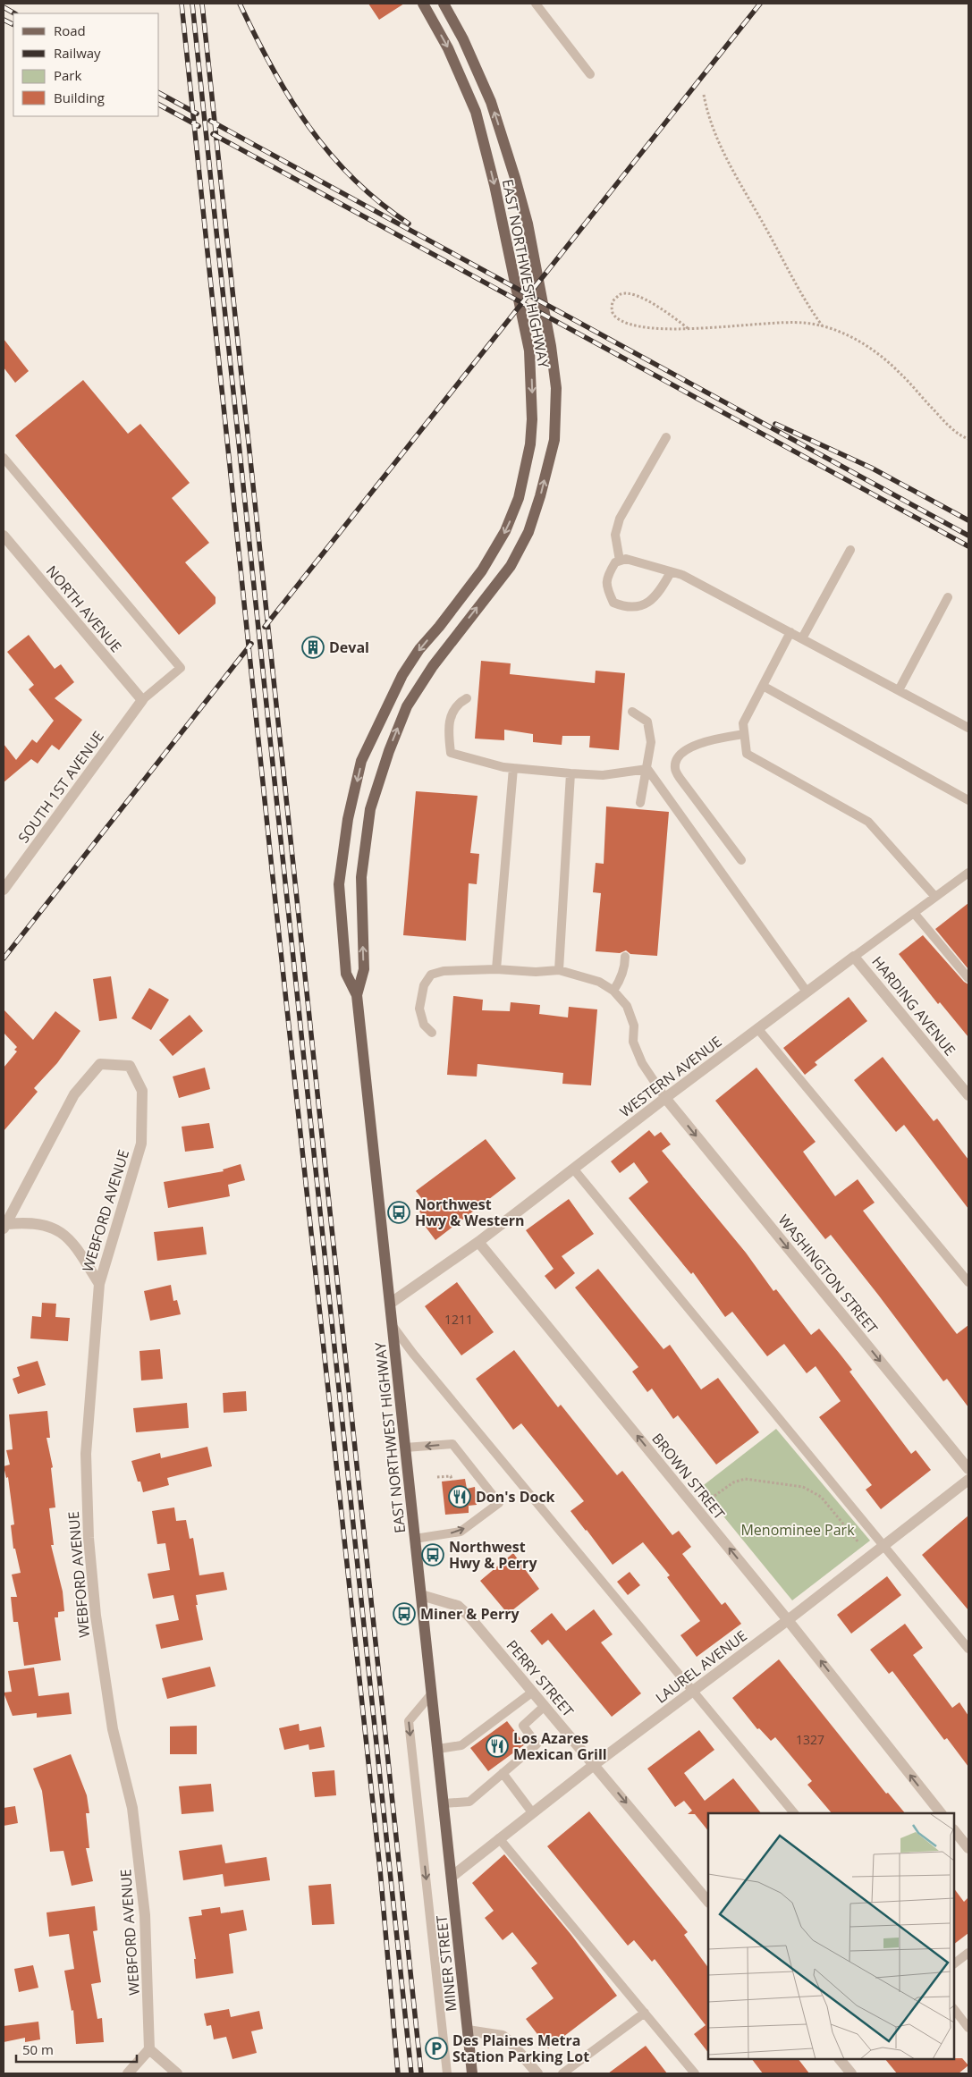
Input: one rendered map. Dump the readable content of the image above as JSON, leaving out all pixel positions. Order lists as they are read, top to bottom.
{
  "streets": {
    "main road": ["EAST NORTHWEST HIGHWAY", "MINER STREET"],
    "street": [
      "NORTH AVENUE",
      "SOUTH 1ST AVENUE",
      "HARDING AVENUE",
      "WESTERN AVENUE",
      "WEBFORD AVENUE",
      "WASHINGTON STREET",
      "BROWN STREET",
      "LAUREL AVENUE",
      "PERRY STREET"
    ]
  },
  "crossings": [
    ["EAST NORTHWEST HIGHWAY", "WESTERN AVENUE"],
    ["EAST NORTHWEST HIGHWAY", "LAUREL AVENUE"],
    ["EAST NORTHWEST HIGHWAY", "PERRY STREET"],
    ["EAST NORTHWEST HIGHWAY", "MINER STREET"],
    ["NORTH AVENUE", "SOUTH 1ST AVENUE"],
    ["HARDING AVENUE", "WESTERN AVENUE"],
    ["WESTERN AVENUE", "WASHINGTON STREET"],
    ["WESTERN AVENUE", "BROWN STREET"],
    ["BROWN STREET", "LAUREL AVENUE"],
    ["LAUREL AVENUE", "PERRY STREET"],
    ["LAUREL AVENUE", "MINER STREET"]
  ],
  "one_way": ["WASHINGTON STREET", "BROWN STREET", "PERRY STREET"],
  "parks": ["Menominee Park"],
  "places": {
    "building": ["Deval"],
    "bus stop": ["Northwest Hwy & Western", "Northwest Hwy & Perry", "Miner & Perry"],
    "restaurant": ["Don's Dock", "Los Azares Mexican Grill"],
    "parking": ["Des Plaines Metra Station Parking Lot"]
  },
  "house_numbers": ["1211", "1327"],
  "legend": [
    "Road",
    "Railway",
    "Park",
    "Building"
  ],
  "scale_bar": "50 m"
}
